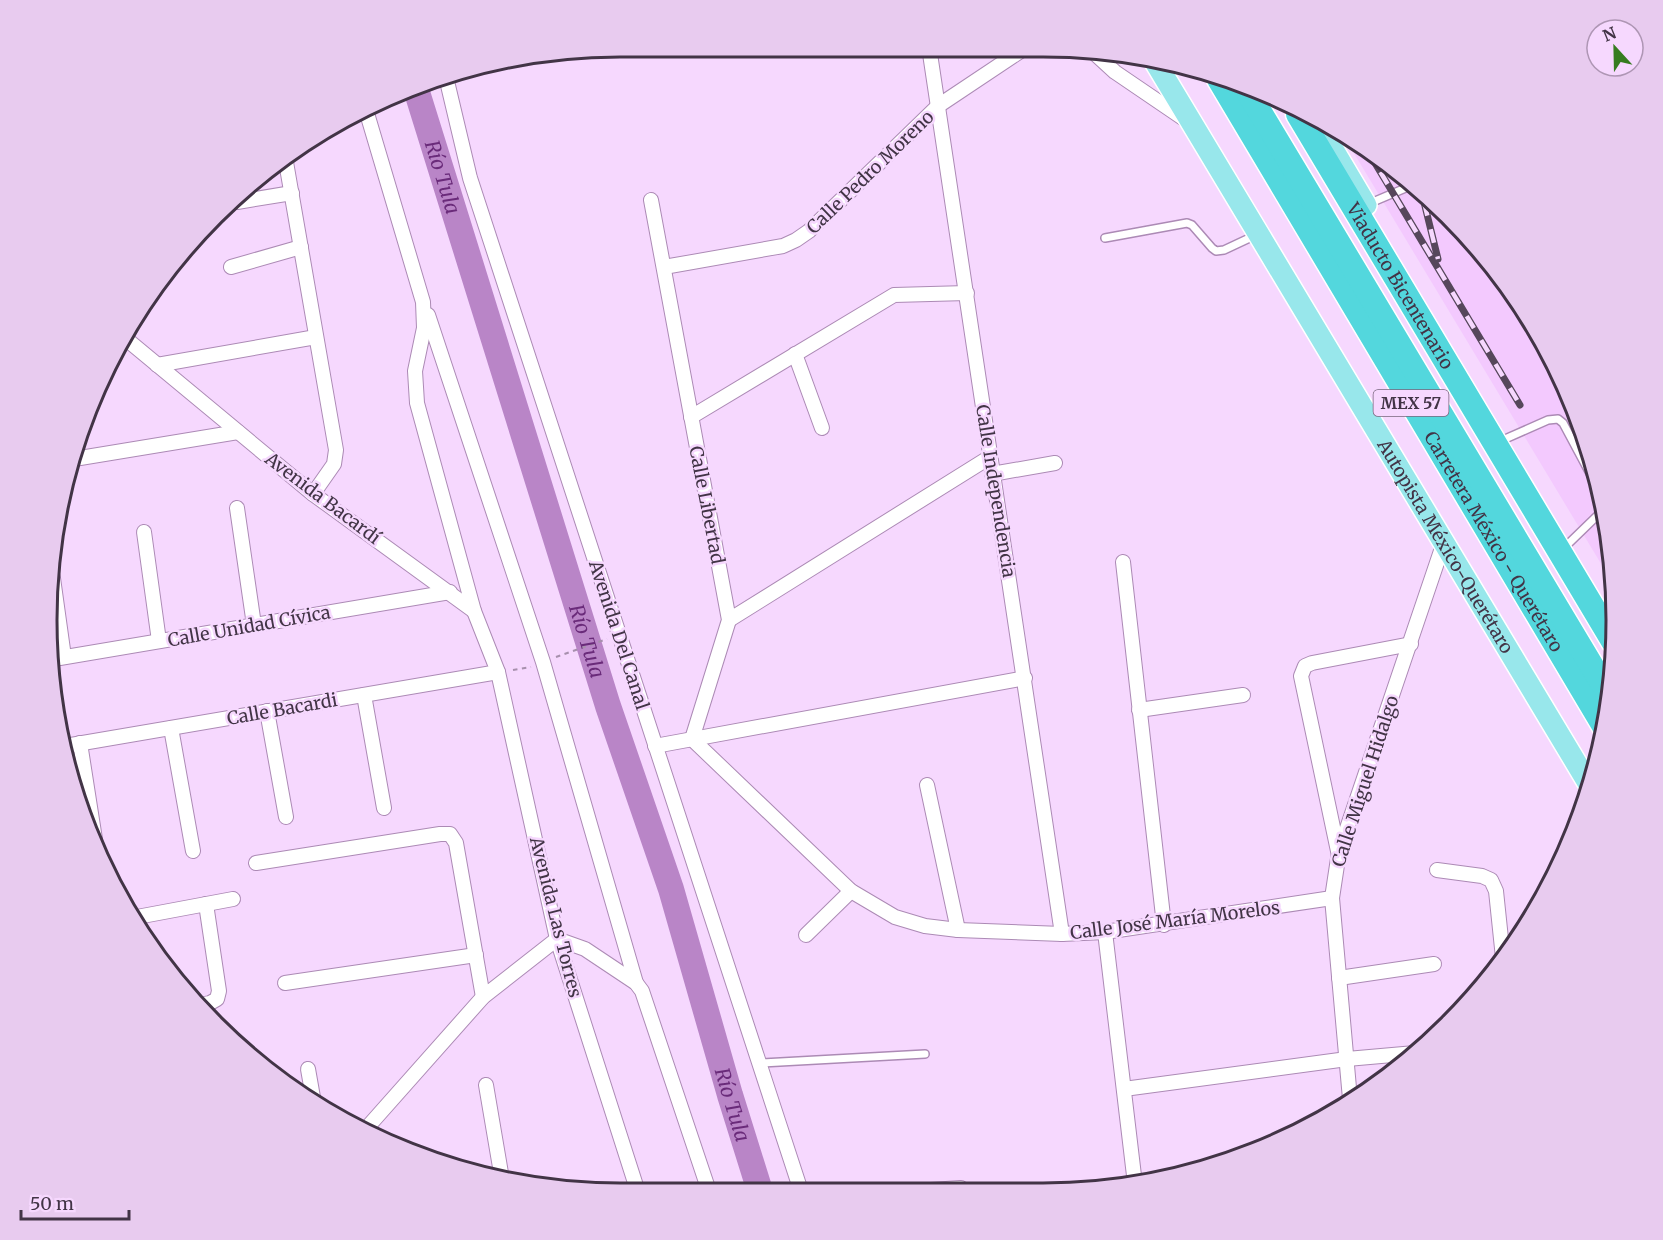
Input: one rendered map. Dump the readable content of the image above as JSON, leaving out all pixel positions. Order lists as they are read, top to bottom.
{
  "streets": {
    "highway": ["Viaducto Bicentenario", "MEX 57", "Carretera México - Querétaro"],
    "main road": ["Autopista México-Querétaro"],
    "street": [
      "Calle Pedro Moreno",
      "Calle Independencia",
      "Avenida Bacardí",
      "Calle Libertad",
      "Calle Unidad Cívica",
      "Avenida Del Canal",
      "Calle Bacardi",
      "Calle Miguel Hidalgo",
      "Avenida Las Torres",
      "Calle José María Morelos"
    ]
  },
  "crossings": [
    ["Calle Pedro Moreno", "Calle Independencia"],
    ["Calle Pedro Moreno", "Calle Libertad"],
    ["Calle Independencia", "Calle José María Morelos"],
    ["Avenida Bacardí", "Calle Unidad Cívica"],
    ["Calle Libertad", "Calle José María Morelos"],
    ["Autopista México-Querétaro", "Calle Miguel Hidalgo"],
    ["Calle Bacardi", "Avenida Las Torres"],
    ["Calle Miguel Hidalgo", "Calle José María Morelos"]
  ],
  "water": ["Río Tula"],
  "scale_bar": "50 m",
  "north": "top"
}
